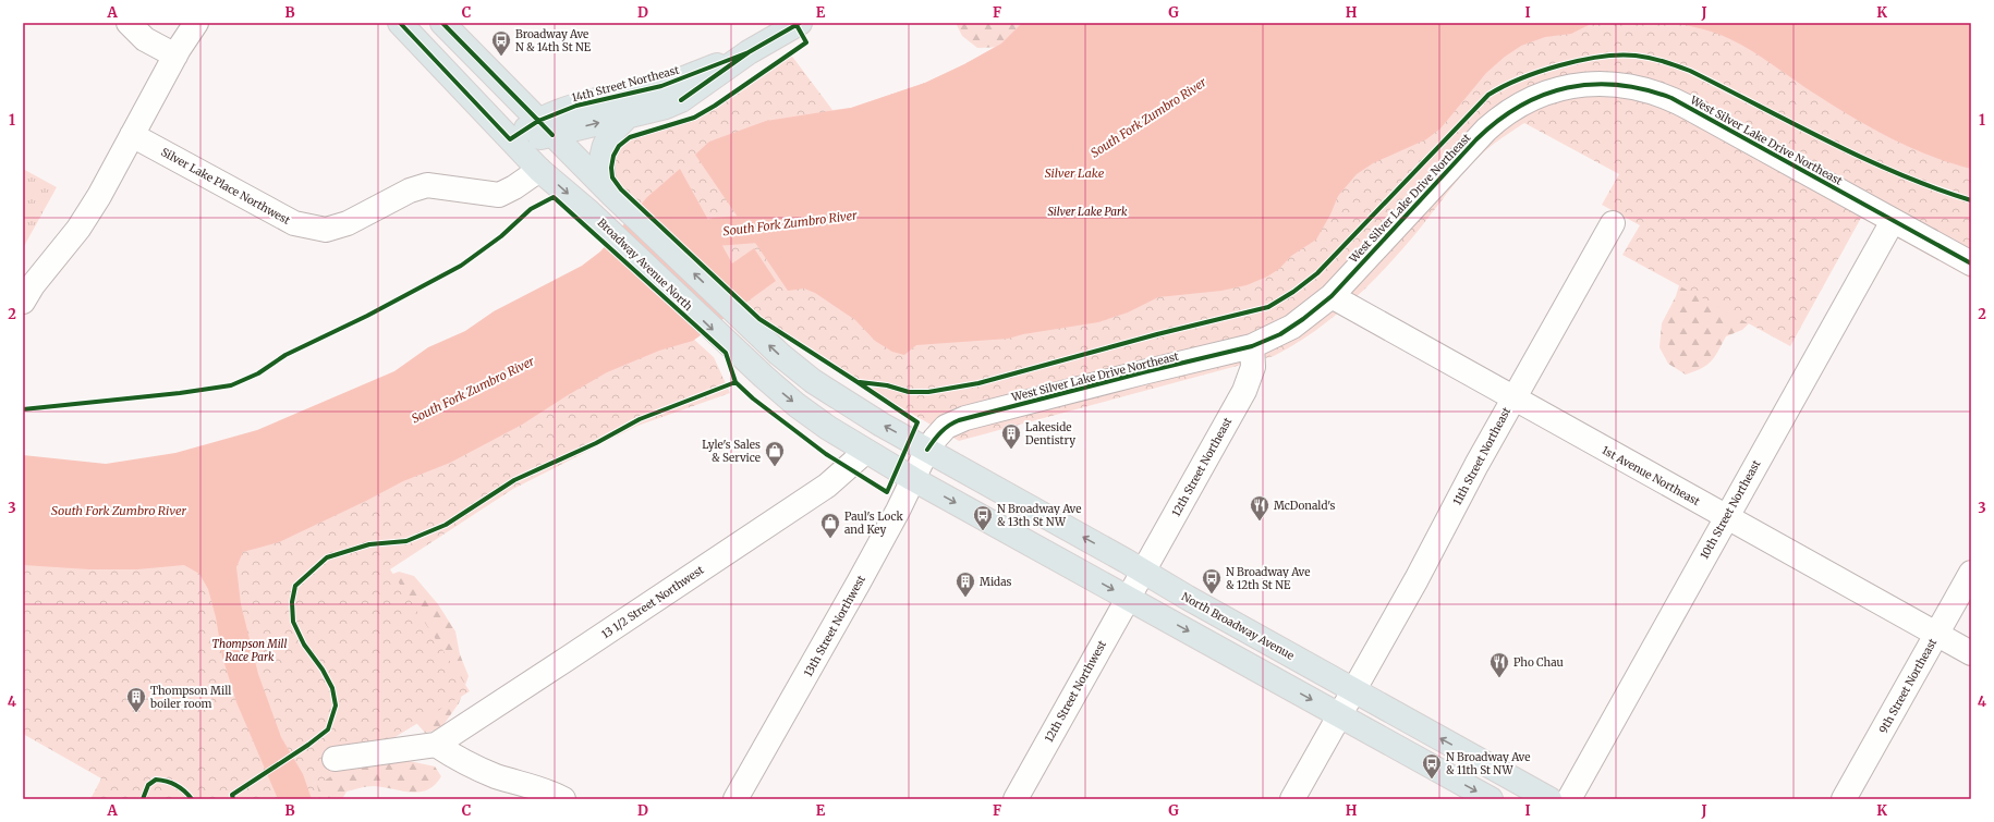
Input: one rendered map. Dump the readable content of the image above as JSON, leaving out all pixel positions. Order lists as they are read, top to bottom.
{
  "streets": {
    "main road": ["14th Street Northeast", "Broadway Avenue North", "North Broadway Avenue"],
    "street": [
      "West Silver Lake Drive Northeast",
      "Silver Lake Place Northwest",
      "11th Street Northeast",
      "12th Street Northeast",
      "1st Avenue Northeast",
      "10th Street Northeast",
      "13 1/2 Street Northwest",
      "13th Street Northwest",
      "9th Street Northeast",
      "12th Street Northwest"
    ]
  },
  "crossings": [
    ["14th Street Northeast", "Broadway Avenue North"],
    ["West Silver Lake Drive Northeast", "12th Street Northeast"],
    ["West Silver Lake Drive Northeast", "1st Avenue Northeast"],
    ["West Silver Lake Drive Northeast", "10th Street Northeast"],
    ["West Silver Lake Drive Northeast", "13th Street Northwest"],
    ["West Silver Lake Drive Northeast", "North Broadway Avenue"],
    ["Silver Lake Place Northwest", "Broadway Avenue North"],
    ["Broadway Avenue North", "13 1/2 Street Northwest"],
    ["Broadway Avenue North", "13th Street Northwest"],
    ["Broadway Avenue North", "North Broadway Avenue"],
    ["11th Street Northeast", "1st Avenue Northeast"],
    ["11th Street Northeast", "North Broadway Avenue"],
    ["12th Street Northeast", "North Broadway Avenue"],
    ["12th Street Northeast", "12th Street Northwest"],
    ["1st Avenue Northeast", "10th Street Northeast"],
    ["1st Avenue Northeast", "9th Street Northeast"],
    ["13th Street Northwest", "North Broadway Avenue"],
    ["North Broadway Avenue", "12th Street Northwest"]
  ],
  "water": ["South Fork Zumbro River", "Silver Lake"],
  "parks": ["Silver Lake Park", "Thompson Mill Race Park"],
  "places": {
    "bus stop": [
      "Broadway Ave N & 14th St NE",
      "N Broadway Ave & 13th St NW",
      "N Broadway Ave & 12th St NE",
      "N Broadway Ave & 11th St NW"
    ],
    "building": ["Lakeside Dentistry", "Midas", "Thompson Mill boiler room"],
    "shop": ["Lyle's Sales & Service", "Paul's Lock and Key"],
    "restaurant": ["McDonald's", "Pho Chau"]
  },
  "grid": {
    "columns": [
      "A",
      "B",
      "C",
      "D",
      "E",
      "F",
      "G",
      "H",
      "I",
      "J",
      "K"
    ],
    "rows": [
      "1",
      "2",
      "3",
      "4"
    ]
  }
}
